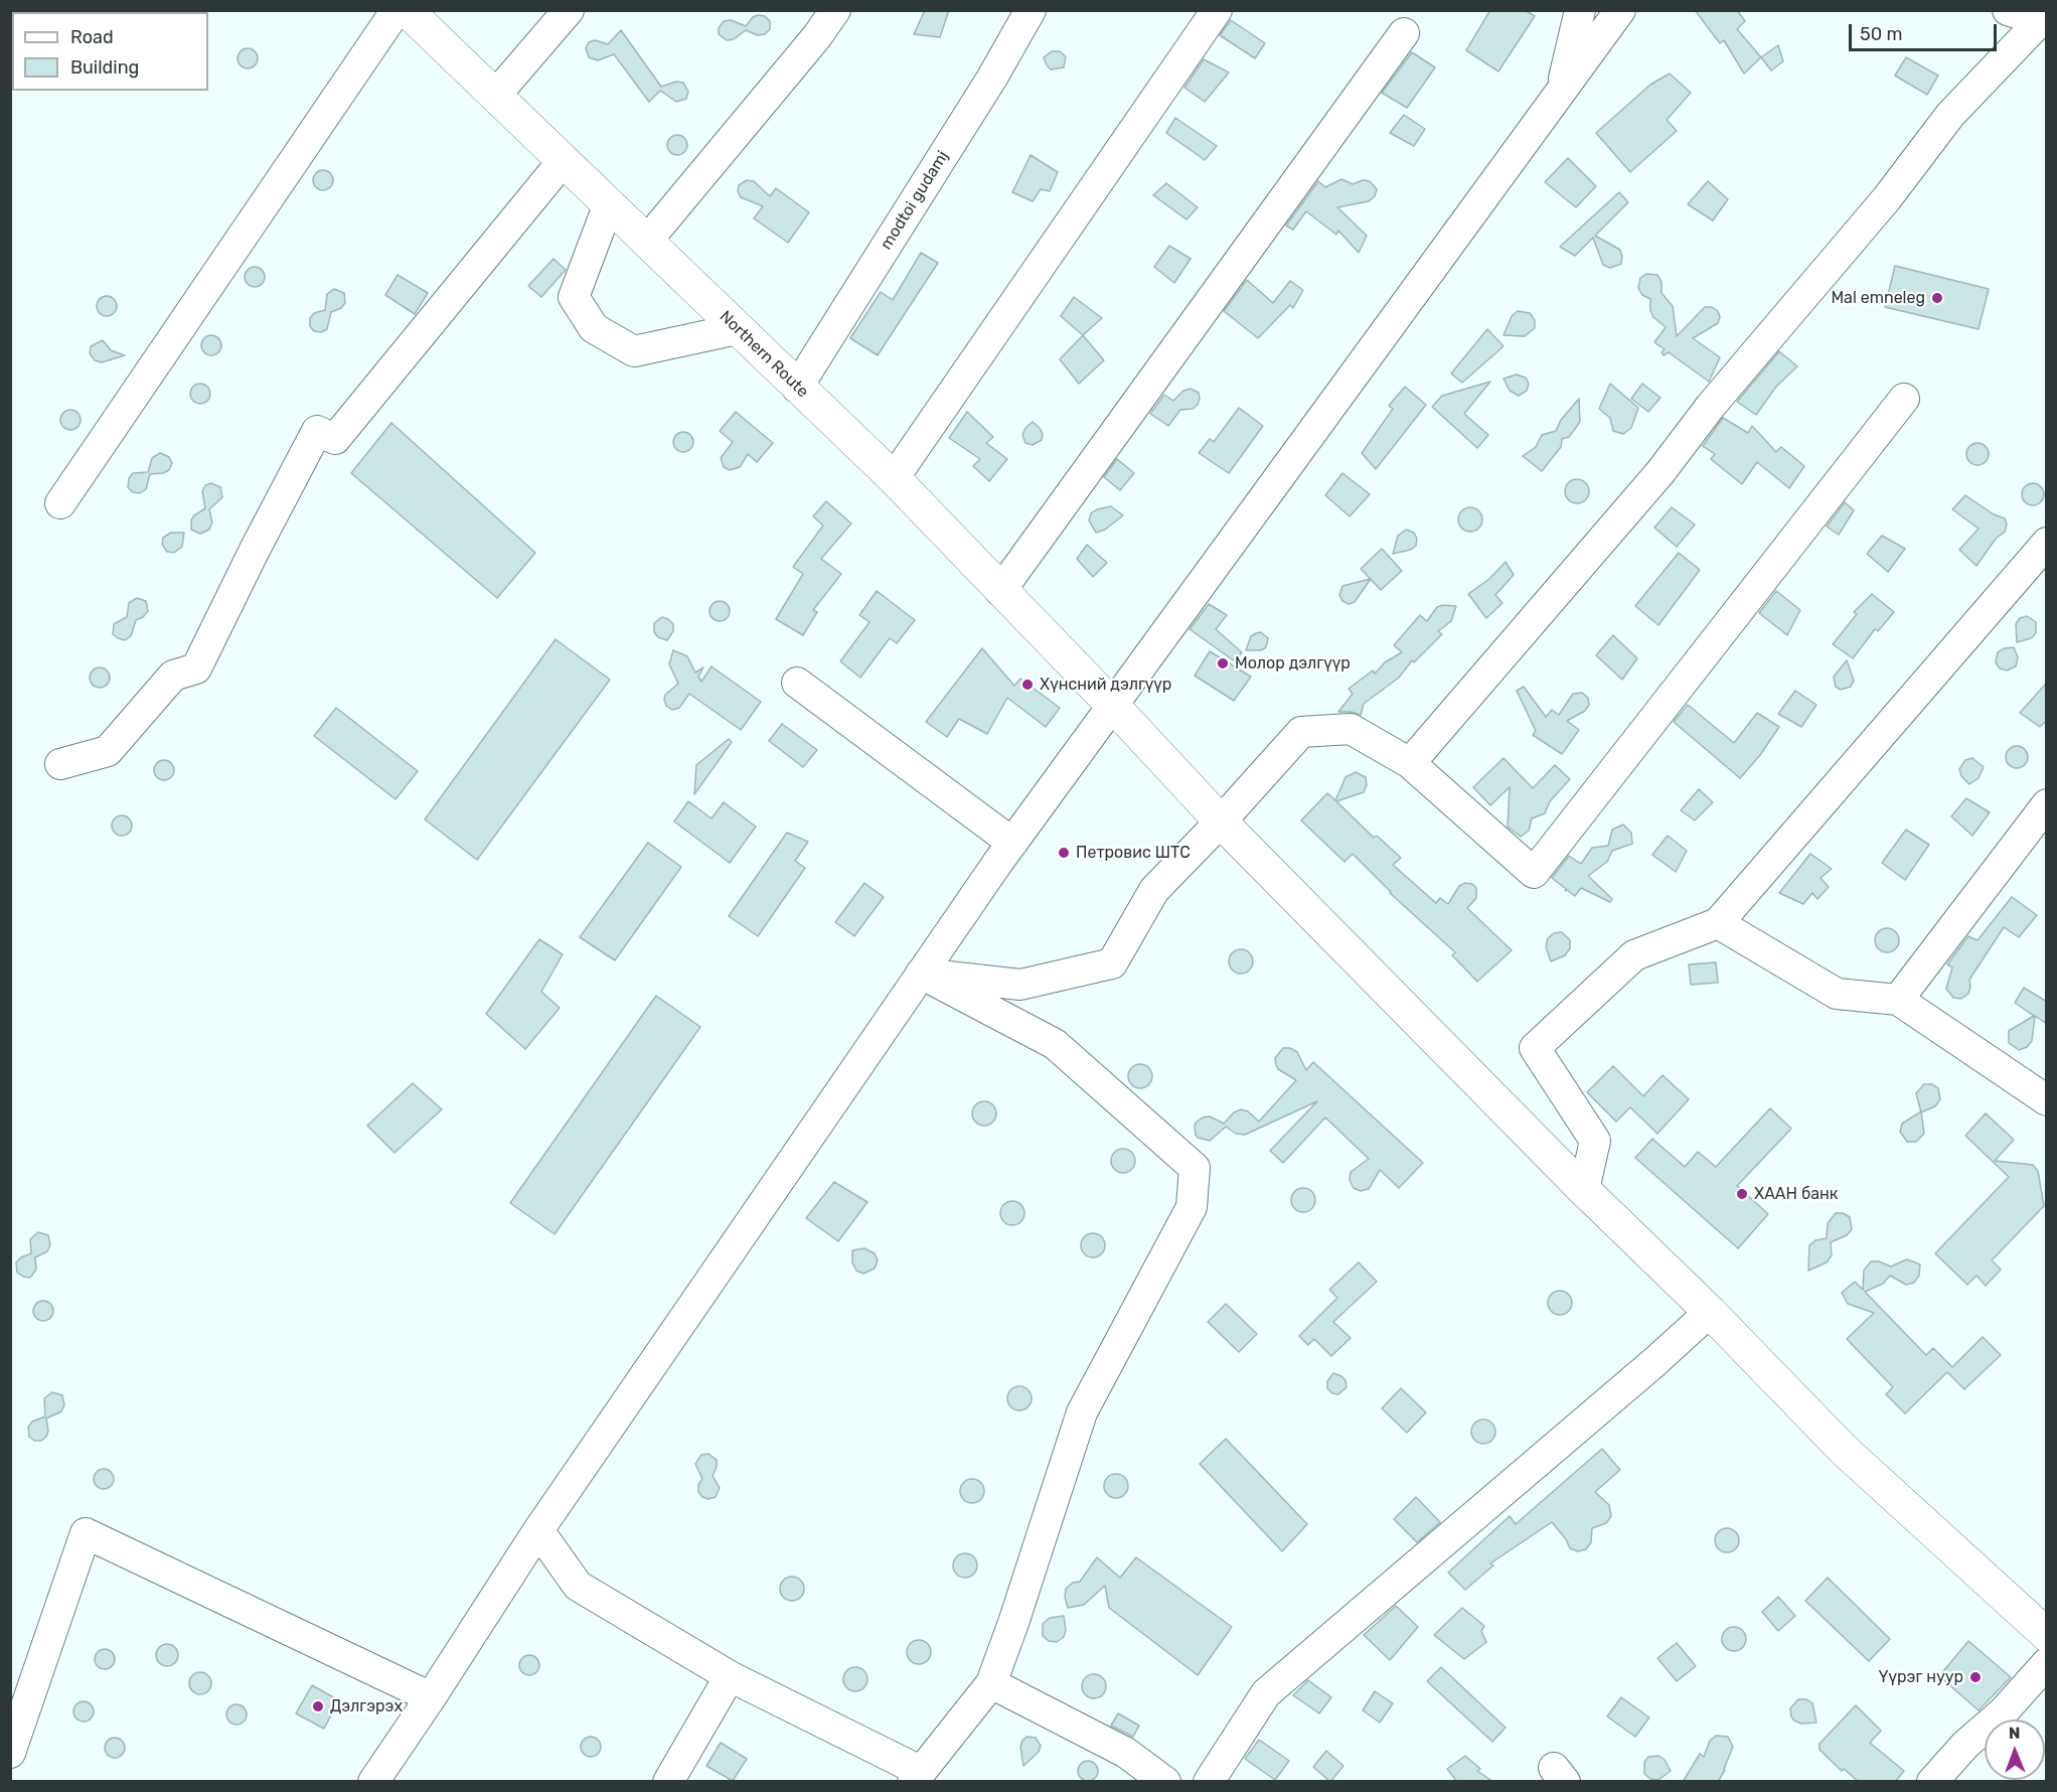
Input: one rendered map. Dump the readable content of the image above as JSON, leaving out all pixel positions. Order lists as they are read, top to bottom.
{
  "streets": {
    "highway": ["Northern Route"],
    "street": ["modtoi gudamj"]
  },
  "crossings": [
    ["modtoi gudamj", "Northern Route"]
  ],
  "places": [
    "Mal emneleg",
    "Молор дэлгүүр",
    "Хүнсний дэлгүүр",
    "Петровис ШТС",
    "ХААН банк",
    "Үүрэг нуур",
    "Дэлгэрэх"
  ],
  "legend": ["Road", "Building"],
  "scale_bar": "50 m",
  "north": "top"
}
